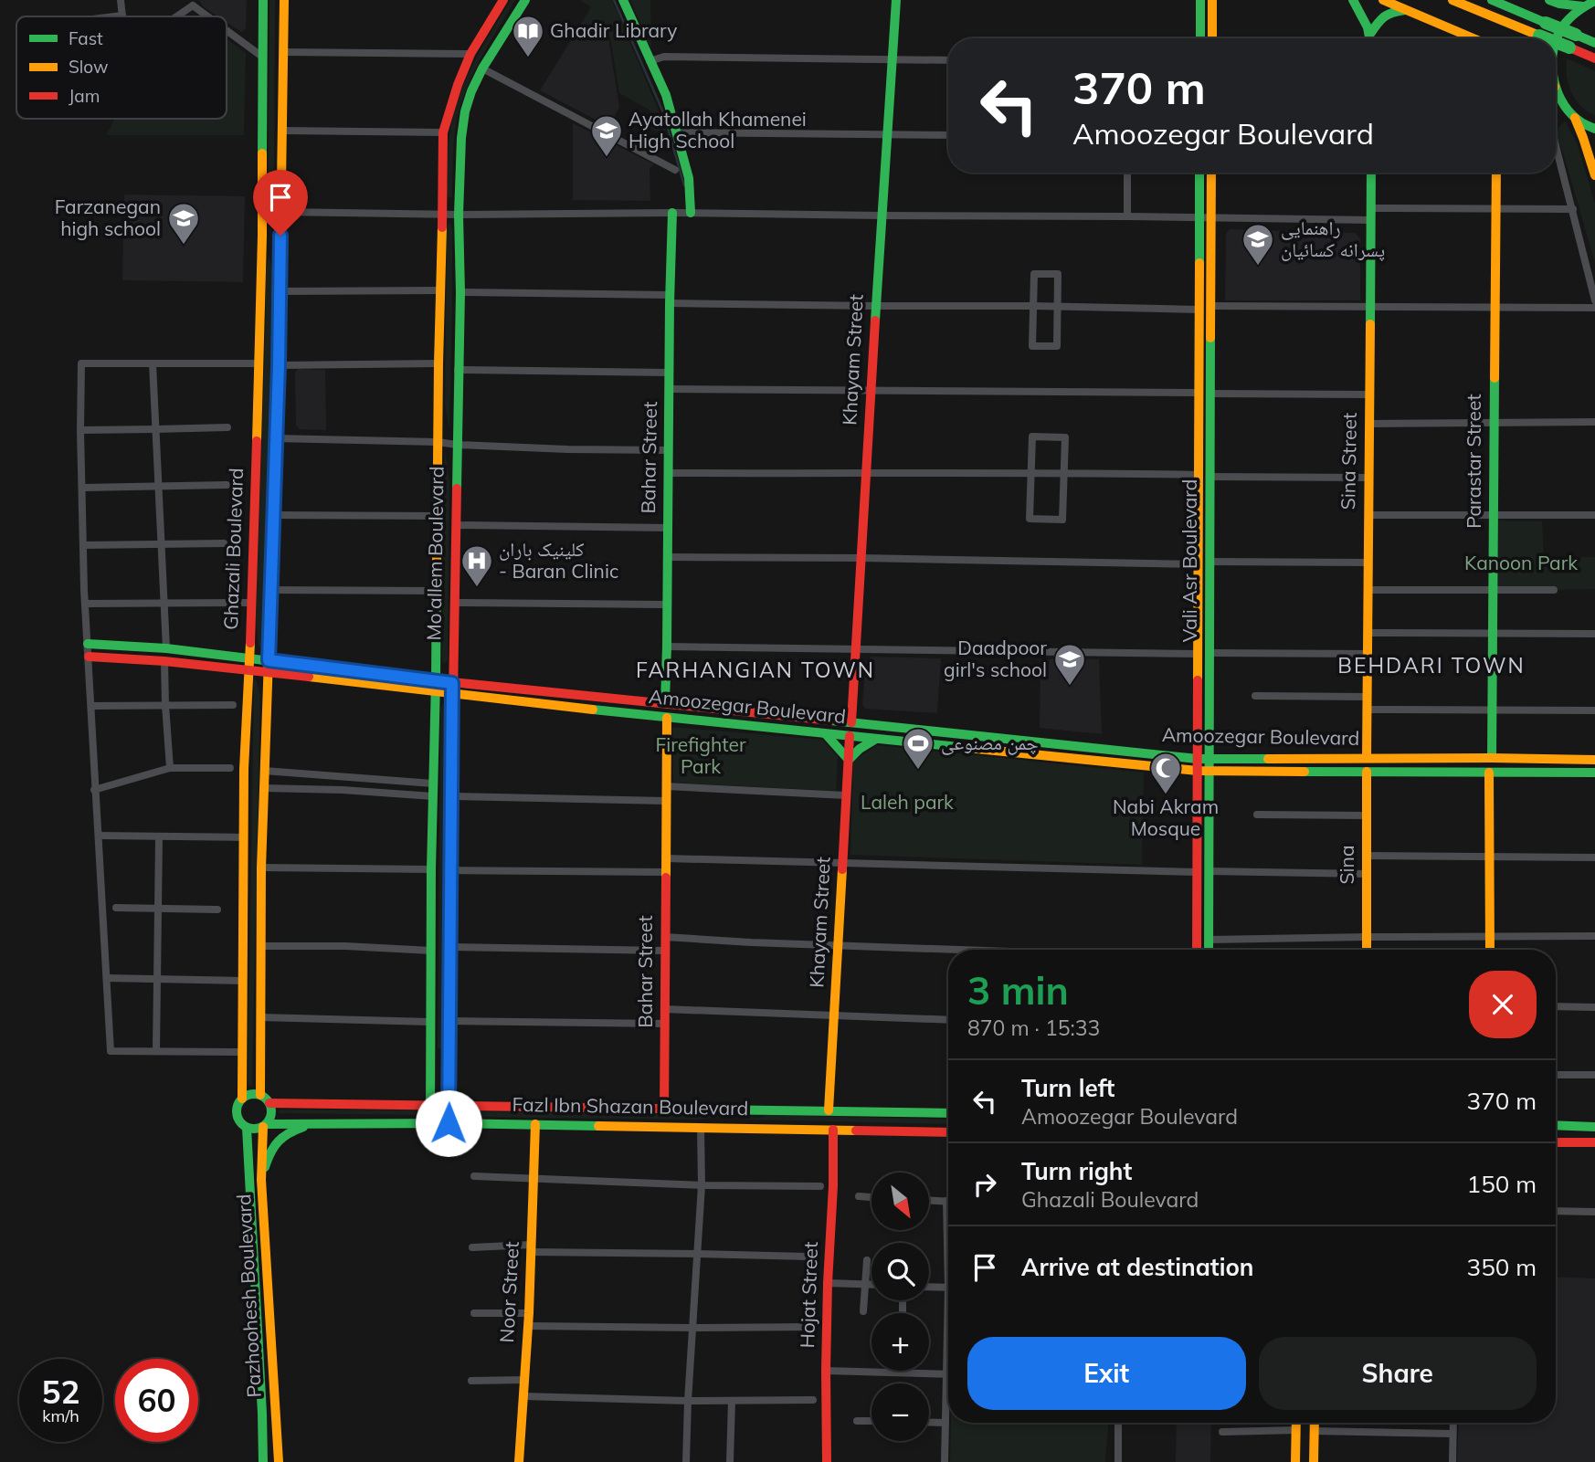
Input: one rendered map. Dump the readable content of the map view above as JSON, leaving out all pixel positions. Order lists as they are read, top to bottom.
{
  "streets": {
    "main road": [
      "Khayam Street",
      "Bahar Street",
      "Sina Street",
      "Parastar Street",
      "Ghazali Boulevard",
      "Mo'allem Boulevard",
      "Vali Asr Boulevard",
      "Amoozegar Boulevard",
      "Sina",
      "Fazl Ibn Shazan Boulevard",
      "Noor Street",
      "Hojat Street",
      "Pazhoohesh Boulevard"
    ]
  },
  "crossings": [
    ["Khayam Street", "Amoozegar Boulevard"],
    ["Khayam Street", "Fazl Ibn Shazan Boulevard"],
    ["Bahar Street", "Amoozegar Boulevard"],
    ["Bahar Street", "Fazl Ibn Shazan Boulevard"],
    ["Sina Street", "Amoozegar Boulevard"],
    ["Sina Street", "Sina"],
    ["Parastar Street", "Amoozegar Boulevard"],
    ["Ghazali Boulevard", "Amoozegar Boulevard"],
    ["Ghazali Boulevard", "Fazl Ibn Shazan Boulevard"],
    ["Ghazali Boulevard", "Pazhoohesh Boulevard"],
    ["Mo'allem Boulevard", "Amoozegar Boulevard"],
    ["Mo'allem Boulevard", "Fazl Ibn Shazan Boulevard"],
    ["Vali Asr Boulevard", "Amoozegar Boulevard"],
    ["Amoozegar Boulevard", "Sina"],
    ["Fazl Ibn Shazan Boulevard", "Noor Street"],
    ["Fazl Ibn Shazan Boulevard", "Hojat Street"],
    ["Fazl Ibn Shazan Boulevard", "Pazhoohesh Boulevard"]
  ],
  "districts": ["BEHDARI TOWN", "FARHANGIAN TOWN"],
  "parks": ["Kanoon Park", "Firefighter Park", "Laleh park"],
  "places": {
    "library": ["Ghadir Library"],
    "school or university": [
      "Ayatollah Khamenei High School",
      "Farzanegan high school",
      "راهنمایی پسرانه کسائیان",
      "Daadpoor girl's school"
    ],
    "hospital": ["کلینیک باران - Baran Clinic"],
    "sports": ["چمن مصنوعی"],
    "mosque": ["Nabi Akram Mosque"]
  },
  "legend": ["Fast", "Slow", "Jam"],
  "north": "bottom right",
  "page": {
    "turn": ["370 m", "Amoozegar Boulevard"],
    "heading": ["3 min", "870 m · 15:33"],
    "list": [
      {
        "name": "Turn left",
        "note": "Amoozegar Boulevard",
        "value": "370 m"
      },
      {
        "name": "Turn right",
        "note": "Ghazali Boulevard",
        "value": "150 m"
      },
      {
        "name": "Arrive at destination",
        "value": "350 m"
      }
    ],
    "map_buttons": ["+", "−"],
    "buttons": ["Exit", "Share"],
    "speed": "52 km/h",
    "limit": "60"
  }
}
